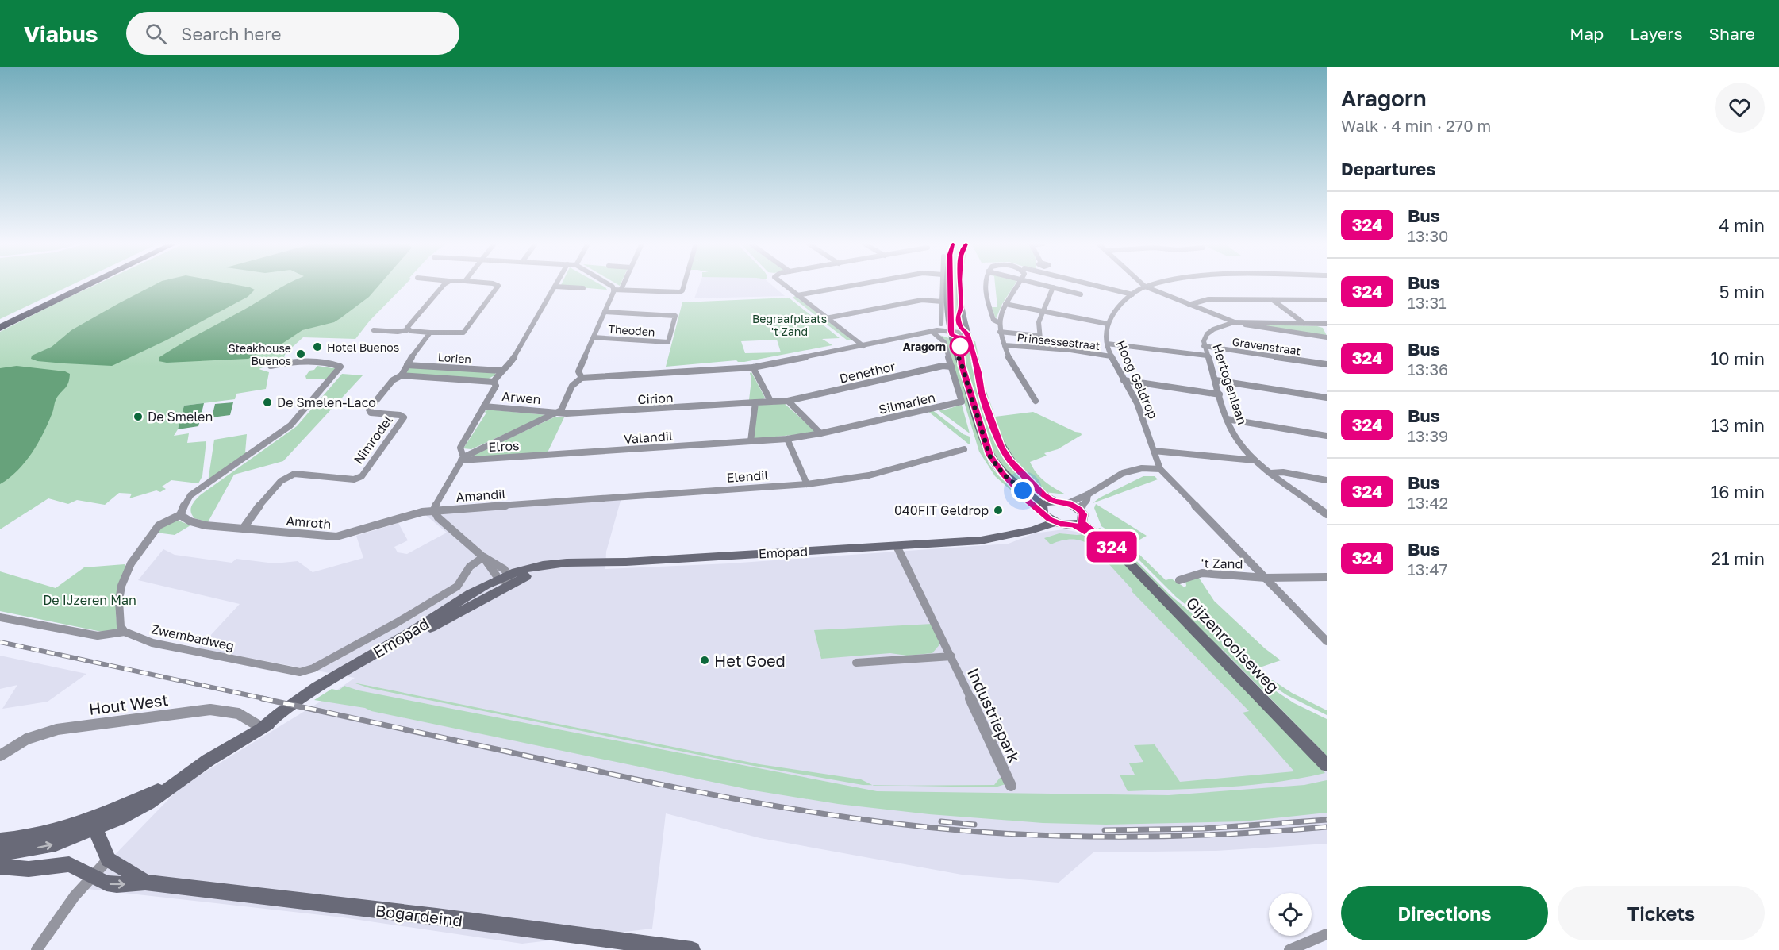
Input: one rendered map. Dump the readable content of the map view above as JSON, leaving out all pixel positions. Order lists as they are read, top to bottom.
{
  "streets": {
    "main road": ["Emopad", "Gijzenrooiseweg", "Bogardeind"],
    "street": [
      "Theoden",
      "Prinsessestraat",
      "Gravenstraat",
      "Lorien",
      "Denethor",
      "Hoog Geldrop",
      "Hertogenlaan",
      "Arwen",
      "Cirion",
      "Silmarien",
      "Valandil",
      "Nimrodel",
      "Elros",
      "Elendil",
      "Amandil",
      "Amroth",
      "'t Zand",
      "Zwembadweg",
      "Hout West",
      "Industriepark"
    ]
  },
  "crossings": [
    ["Prinsessestraat", "Hoog Geldrop"],
    ["Gravenstraat", "Hertogenlaan"],
    ["Lorien", "Arwen"],
    ["Lorien", "Nimrodel"],
    ["Denethor", "Cirion"],
    ["Denethor", "Silmarien"],
    ["Hoog Geldrop", "'t Zand"],
    ["Arwen", "Cirion"],
    ["Arwen", "Elros"],
    ["Silmarien", "Valandil"],
    ["Valandil", "Elros"],
    ["Nimrodel", "Amroth"],
    ["Elendil", "Amandil"],
    ["Amandil", "Amroth"],
    ["Emopad", "Hout West"],
    ["Emopad", "Industriepark"]
  ],
  "parks": ["Begraafplaats 't Zand", "De IJzeren Man"],
  "places": [
    "Aragorn",
    "Hotel Buenos",
    "Steakhouse Buenos",
    "De Smelen-Laco",
    "De Smelen",
    "040FIT Geldrop",
    "Het Goed"
  ],
  "lines": ["bus line 324"],
  "page": {
    "header": "Viabus",
    "search": "Search here",
    "nav": ["Map", "Layers", "Share"],
    "on_map": "324",
    "heading": [
      ["Aragorn", "Walk · 4 min · 270 m"],
      "Departures"
    ],
    "list": [
      {
        "mark": "324",
        "name": "Bus",
        "note": "13:30",
        "value": "4 min"
      },
      {
        "mark": "324",
        "name": "Bus",
        "note": "13:31",
        "value": "5 min"
      },
      {
        "mark": "324",
        "name": "Bus",
        "note": "13:36",
        "value": "10 min"
      },
      {
        "mark": "324",
        "name": "Bus",
        "note": "13:39",
        "value": "13 min"
      },
      {
        "mark": "324",
        "name": "Bus",
        "note": "13:42",
        "value": "16 min"
      },
      {
        "mark": "324",
        "name": "Bus",
        "note": "13:47",
        "value": "21 min"
      }
    ],
    "buttons": ["Directions", "Tickets"]
  }
}
